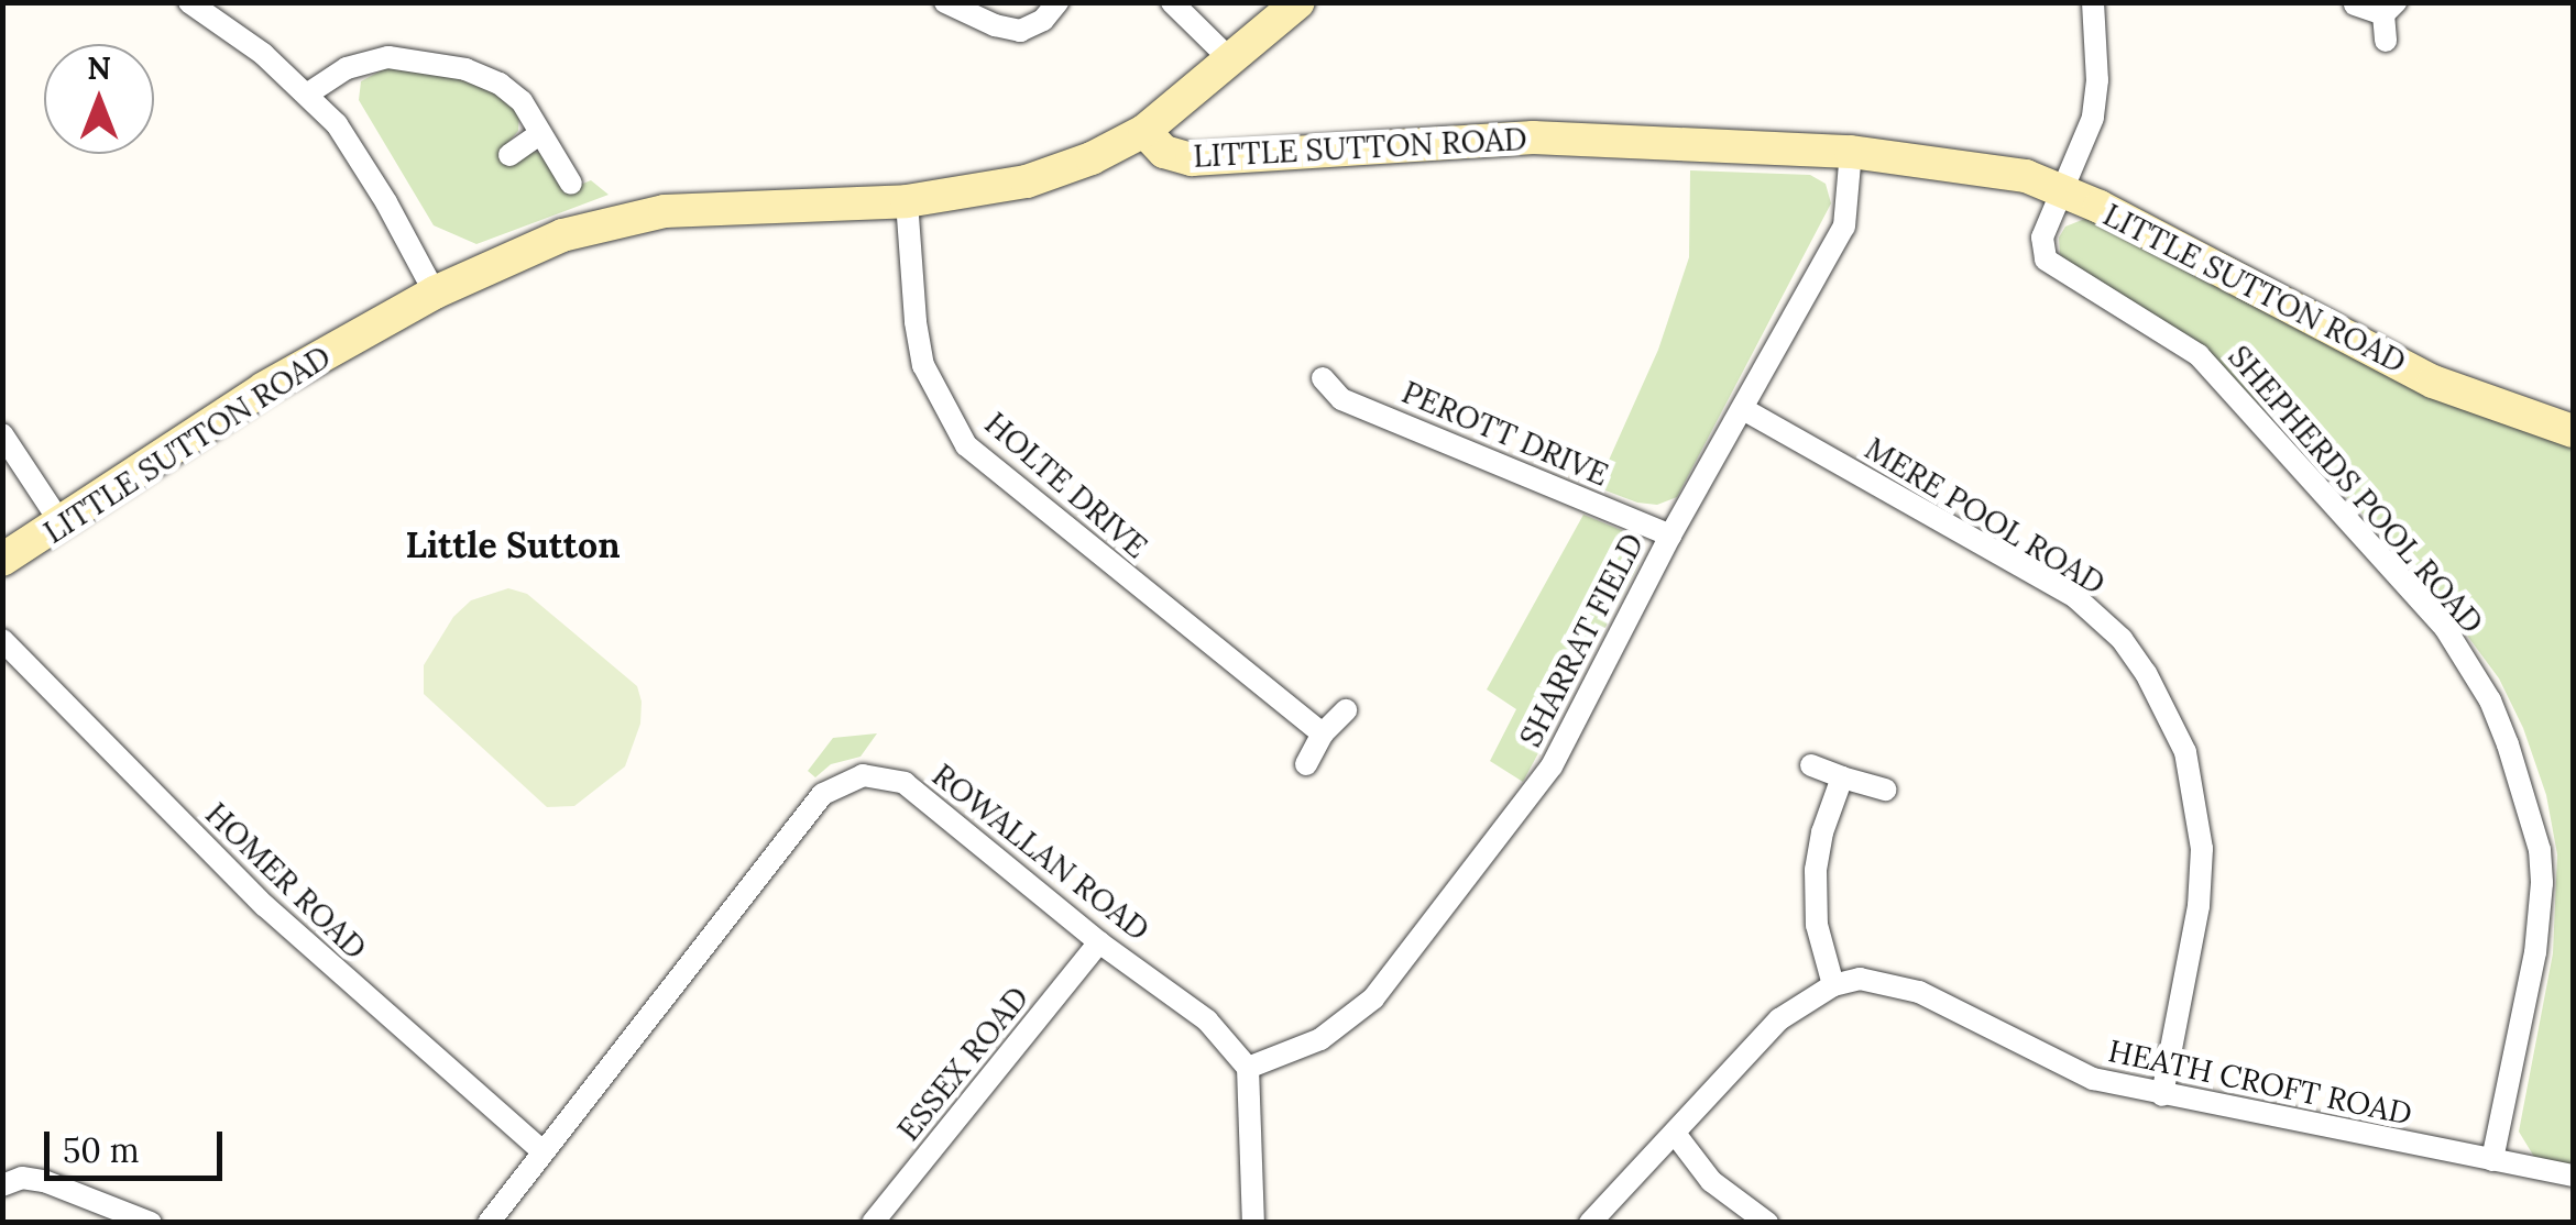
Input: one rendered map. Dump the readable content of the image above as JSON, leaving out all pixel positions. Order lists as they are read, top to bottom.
{
  "streets": {
    "street": [
      "LITTLE SUTTON ROAD",
      "PEROTT DRIVE",
      "HOLTE DRIVE",
      "SHEPHERDS POOL ROAD",
      "MERE POOL ROAD",
      "SHARRAT FIELD",
      "ROWALLAN ROAD",
      "HOMER ROAD",
      "ESSEX ROAD",
      "HEATH CROFT ROAD"
    ]
  },
  "crossings": [
    ["LITTLE SUTTON ROAD", "HOLTE DRIVE"],
    ["LITTLE SUTTON ROAD", "SHEPHERDS POOL ROAD"],
    ["LITTLE SUTTON ROAD", "SHARRAT FIELD"],
    ["PEROTT DRIVE", "SHARRAT FIELD"],
    ["SHEPHERDS POOL ROAD", "HEATH CROFT ROAD"],
    ["MERE POOL ROAD", "SHARRAT FIELD"],
    ["MERE POOL ROAD", "HEATH CROFT ROAD"],
    ["SHARRAT FIELD", "ROWALLAN ROAD"],
    ["ROWALLAN ROAD", "HOMER ROAD"],
    ["ROWALLAN ROAD", "ESSEX ROAD"]
  ],
  "districts": ["Little Sutton"],
  "scale_bar": "50 m",
  "north": "top"
}
